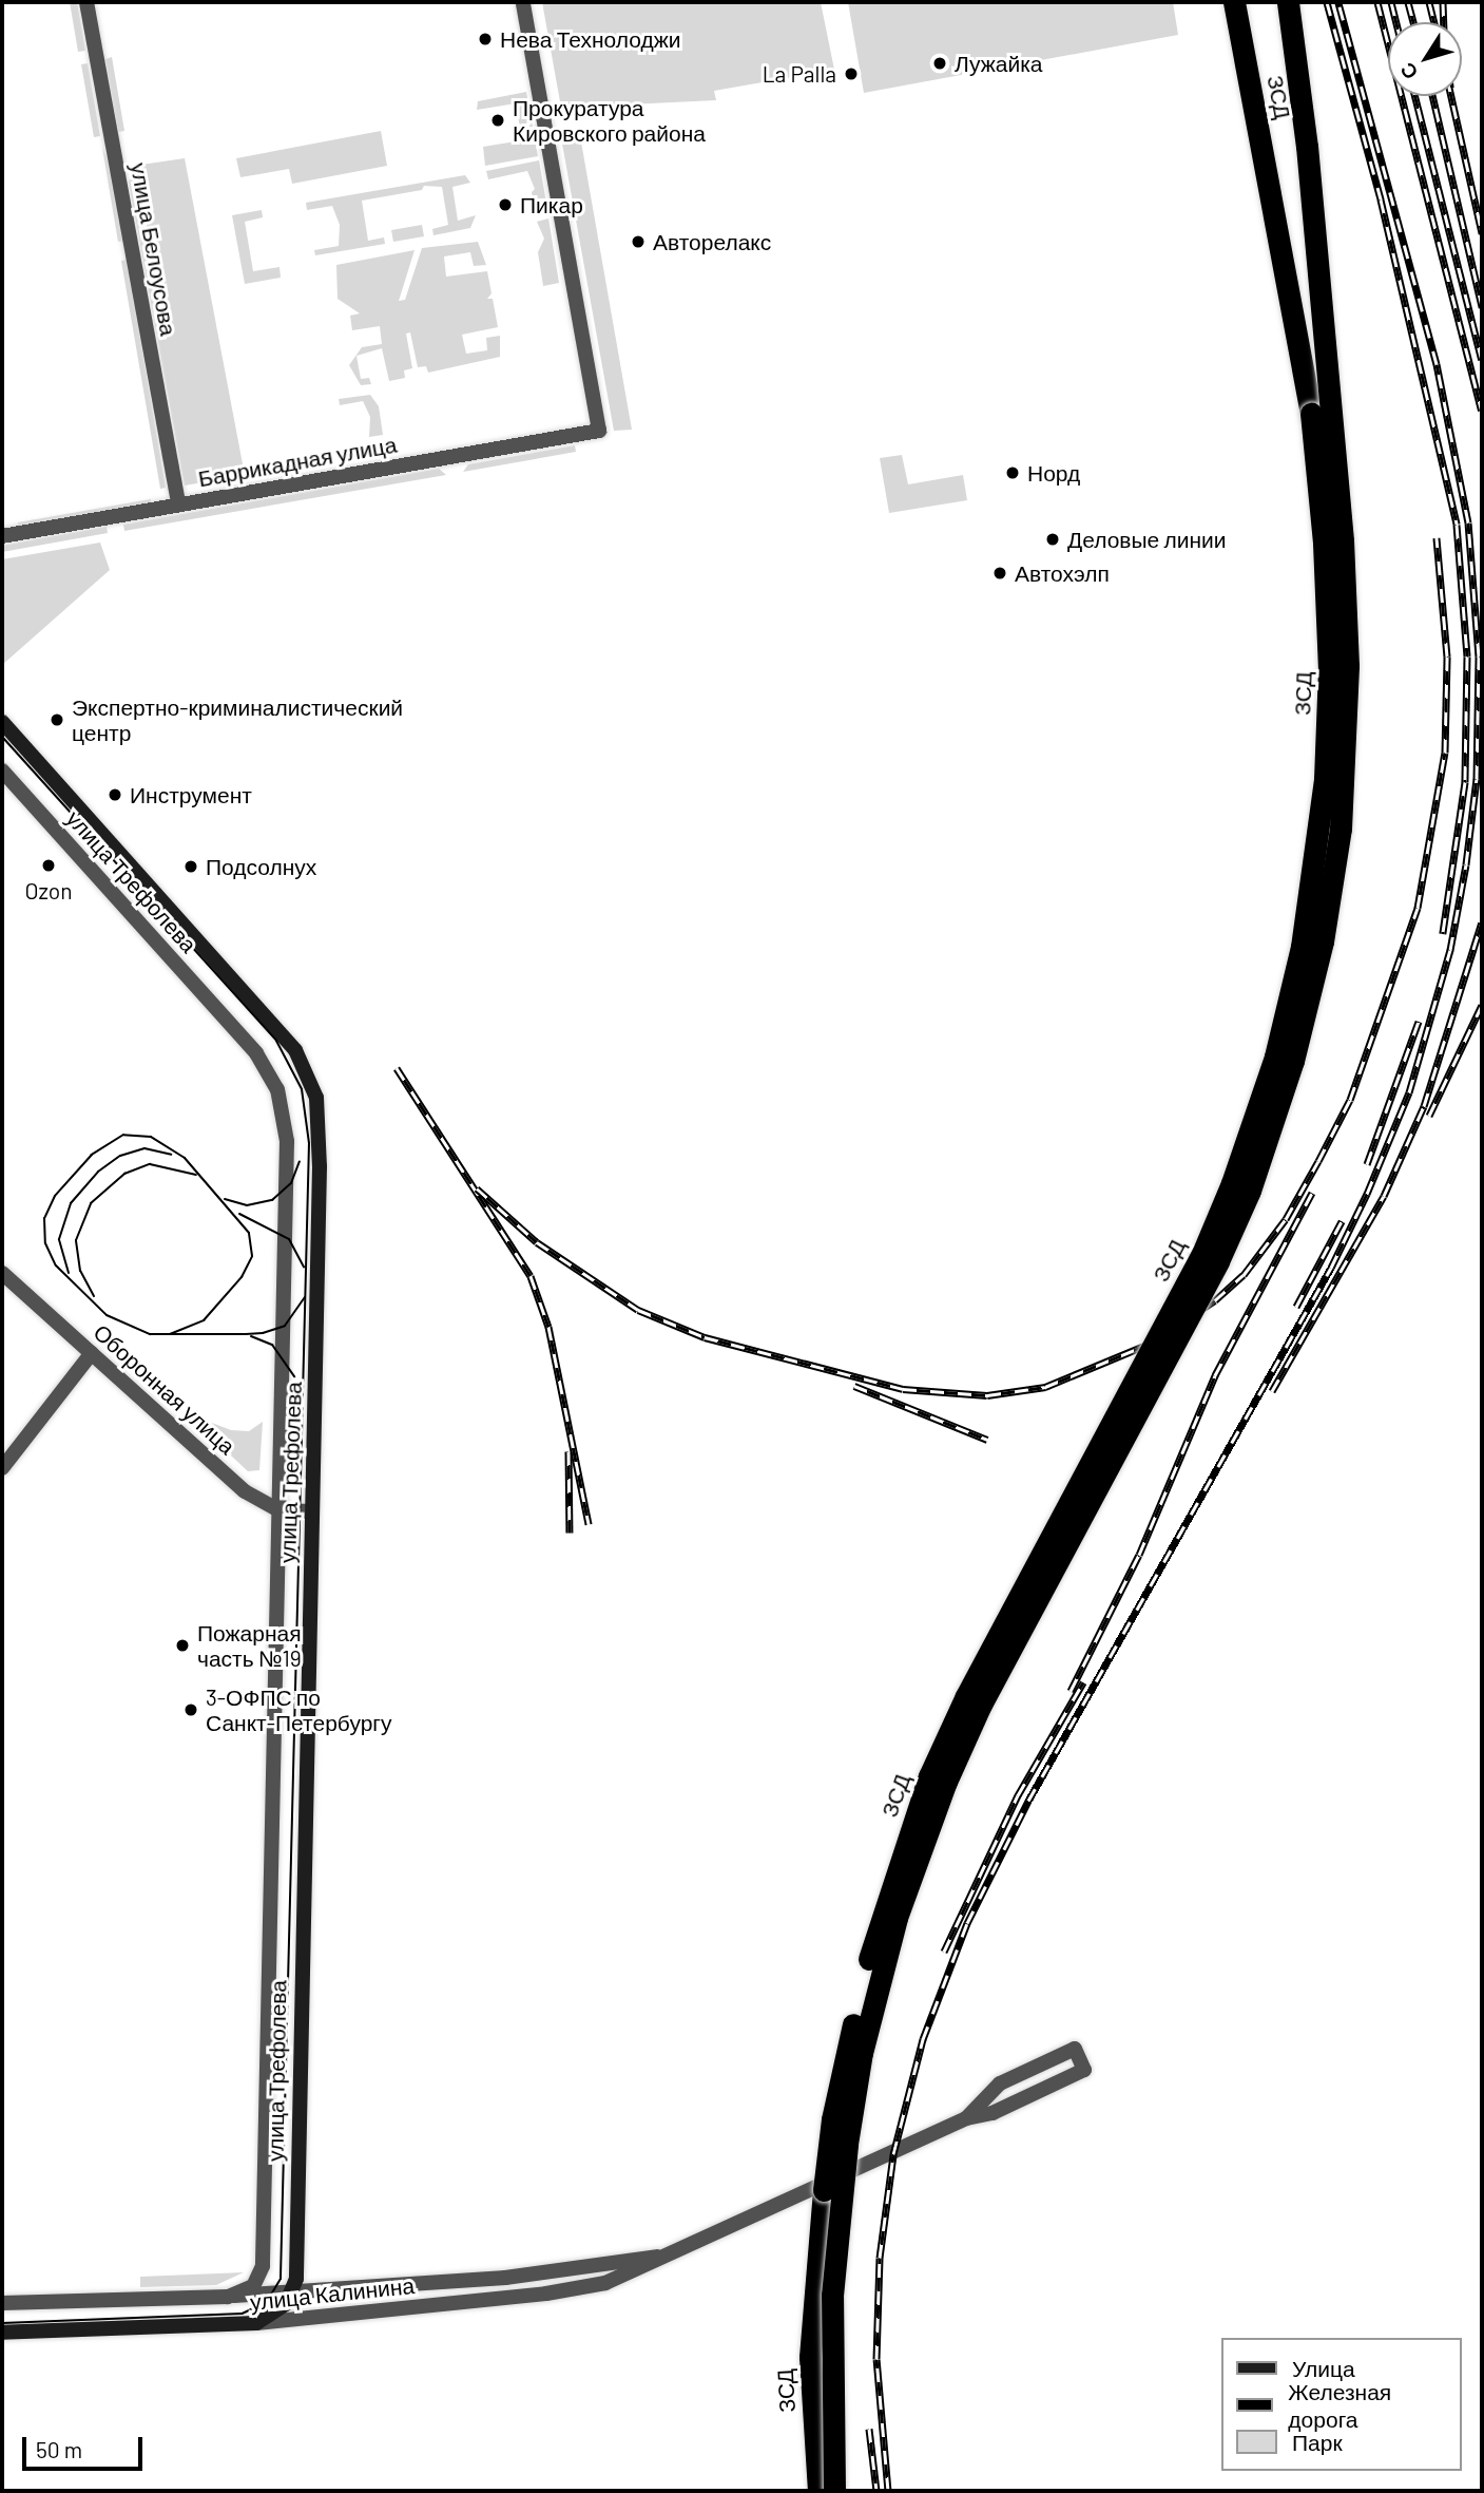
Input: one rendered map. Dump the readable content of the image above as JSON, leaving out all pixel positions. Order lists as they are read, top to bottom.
{
  "streets": {
    "highway": ["ЗСД"],
    "main road": ["улица Трефолева", "улица Калинина"],
    "street": ["улица Белоусова", "Баррикадная улица", "Оборонная улица"]
  },
  "crossings": [
    ["улица Белоусова", "Баррикадная улица"],
    ["улица Трефолева", "Оборонная улица"],
    ["улица Трефолева", "улица Калинина"]
  ],
  "places": [
    "Нева Технолоджи",
    "Лужайка",
    "La Palla",
    "Прокуратура Кировского района",
    "Пикар",
    "Авторелакс",
    "Норд",
    "Деловые линии",
    "Автохэлп",
    "Экспертно-криминалистический центр",
    "Инструмент",
    "Ozon",
    "Подсолнух",
    "Пожарная часть №19",
    "3-ОФПС по Санкт-Петербургу"
  ],
  "legend": ["Улица", "Железная дорога", "Парк"],
  "scale_bar": "50 m",
  "north": "bottom left"
}
